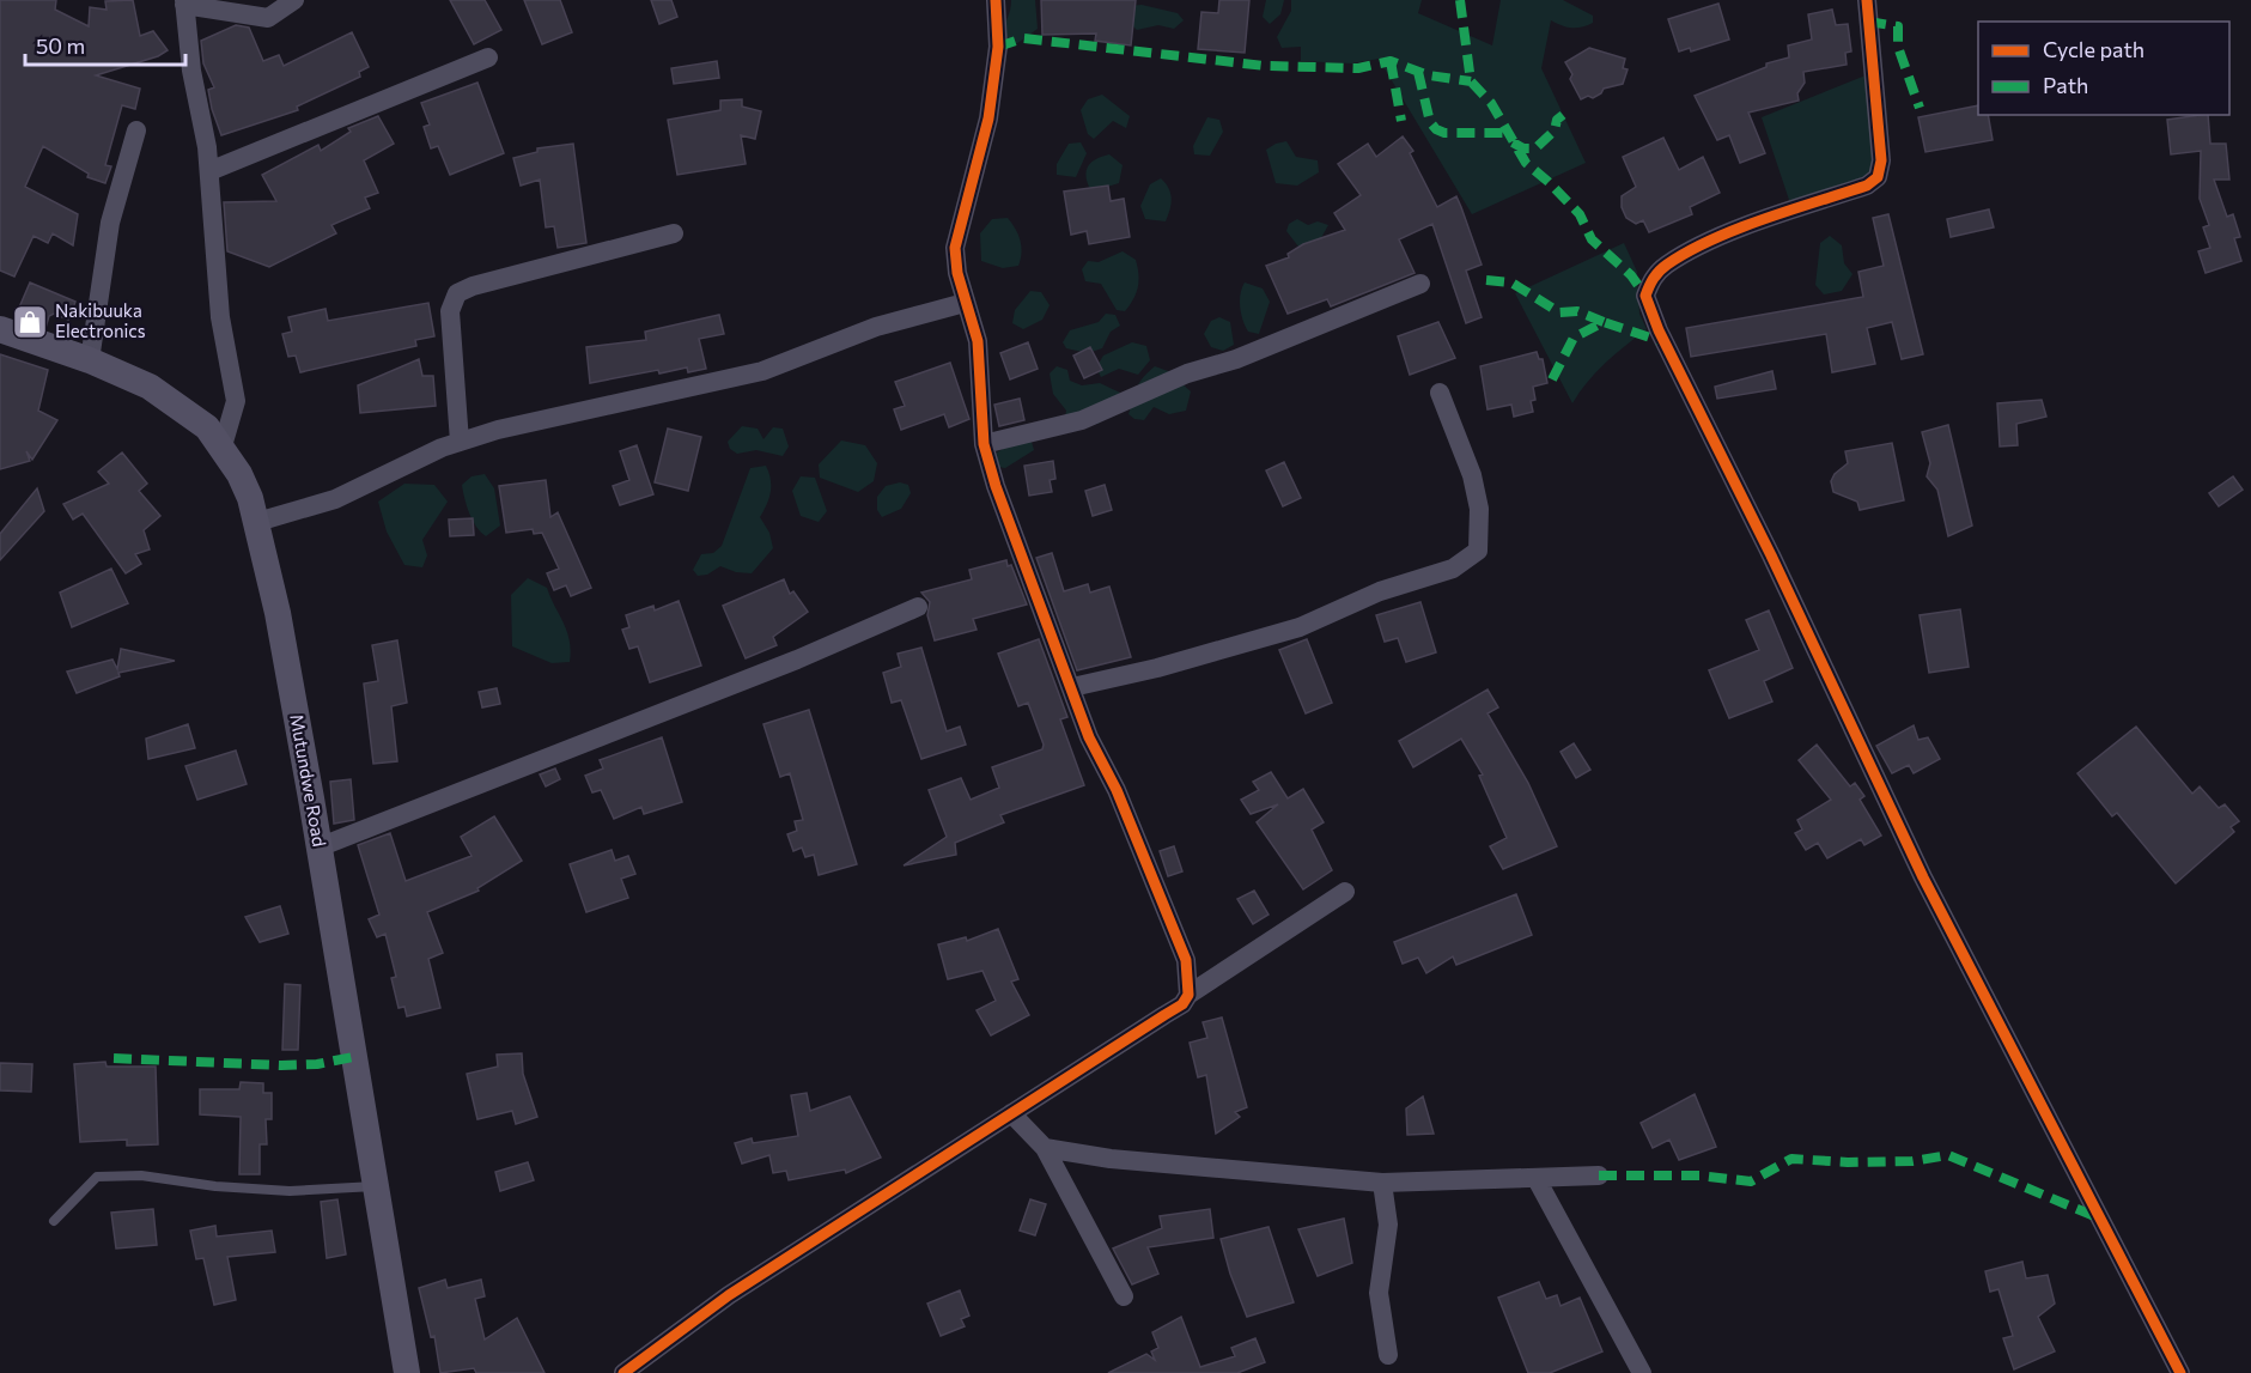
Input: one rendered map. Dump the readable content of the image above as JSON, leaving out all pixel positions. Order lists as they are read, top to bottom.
{
  "streets": {
    "main road": ["Mutundwe Road"]
  },
  "places": {
    "shop": ["Nakibuuka Electronics"]
  },
  "legend": ["Cycle path", "Path"],
  "scale_bar": "50 m"
}
